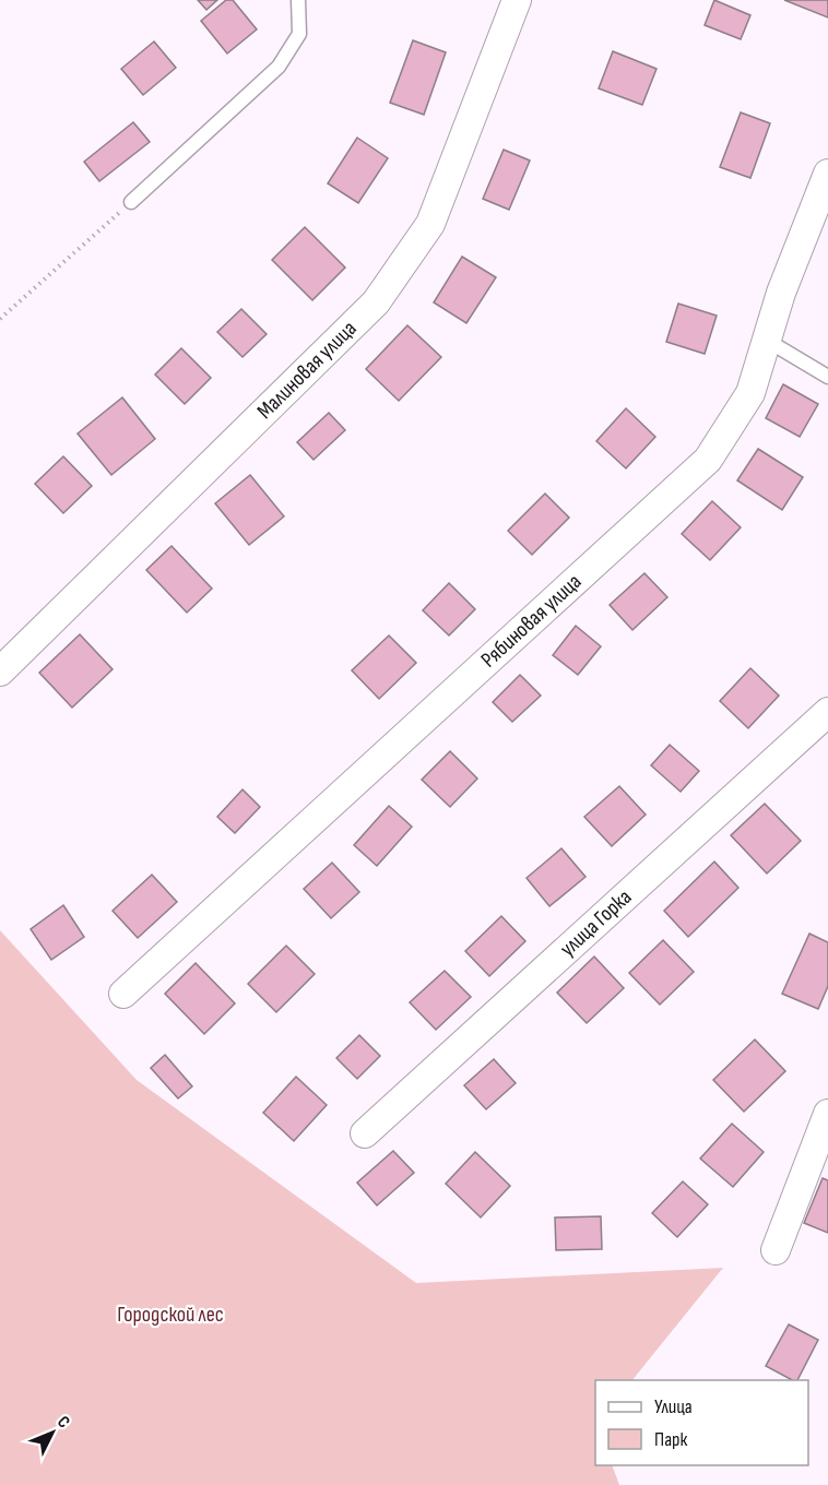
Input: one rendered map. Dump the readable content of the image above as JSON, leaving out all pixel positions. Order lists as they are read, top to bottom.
{
  "streets": {
    "street": ["Малиновая улица", "Рябиновая улица", "улица Горка"]
  },
  "parks": ["Городской лес"],
  "legend": ["Улица", "Парк"],
  "north": "top right"
}
